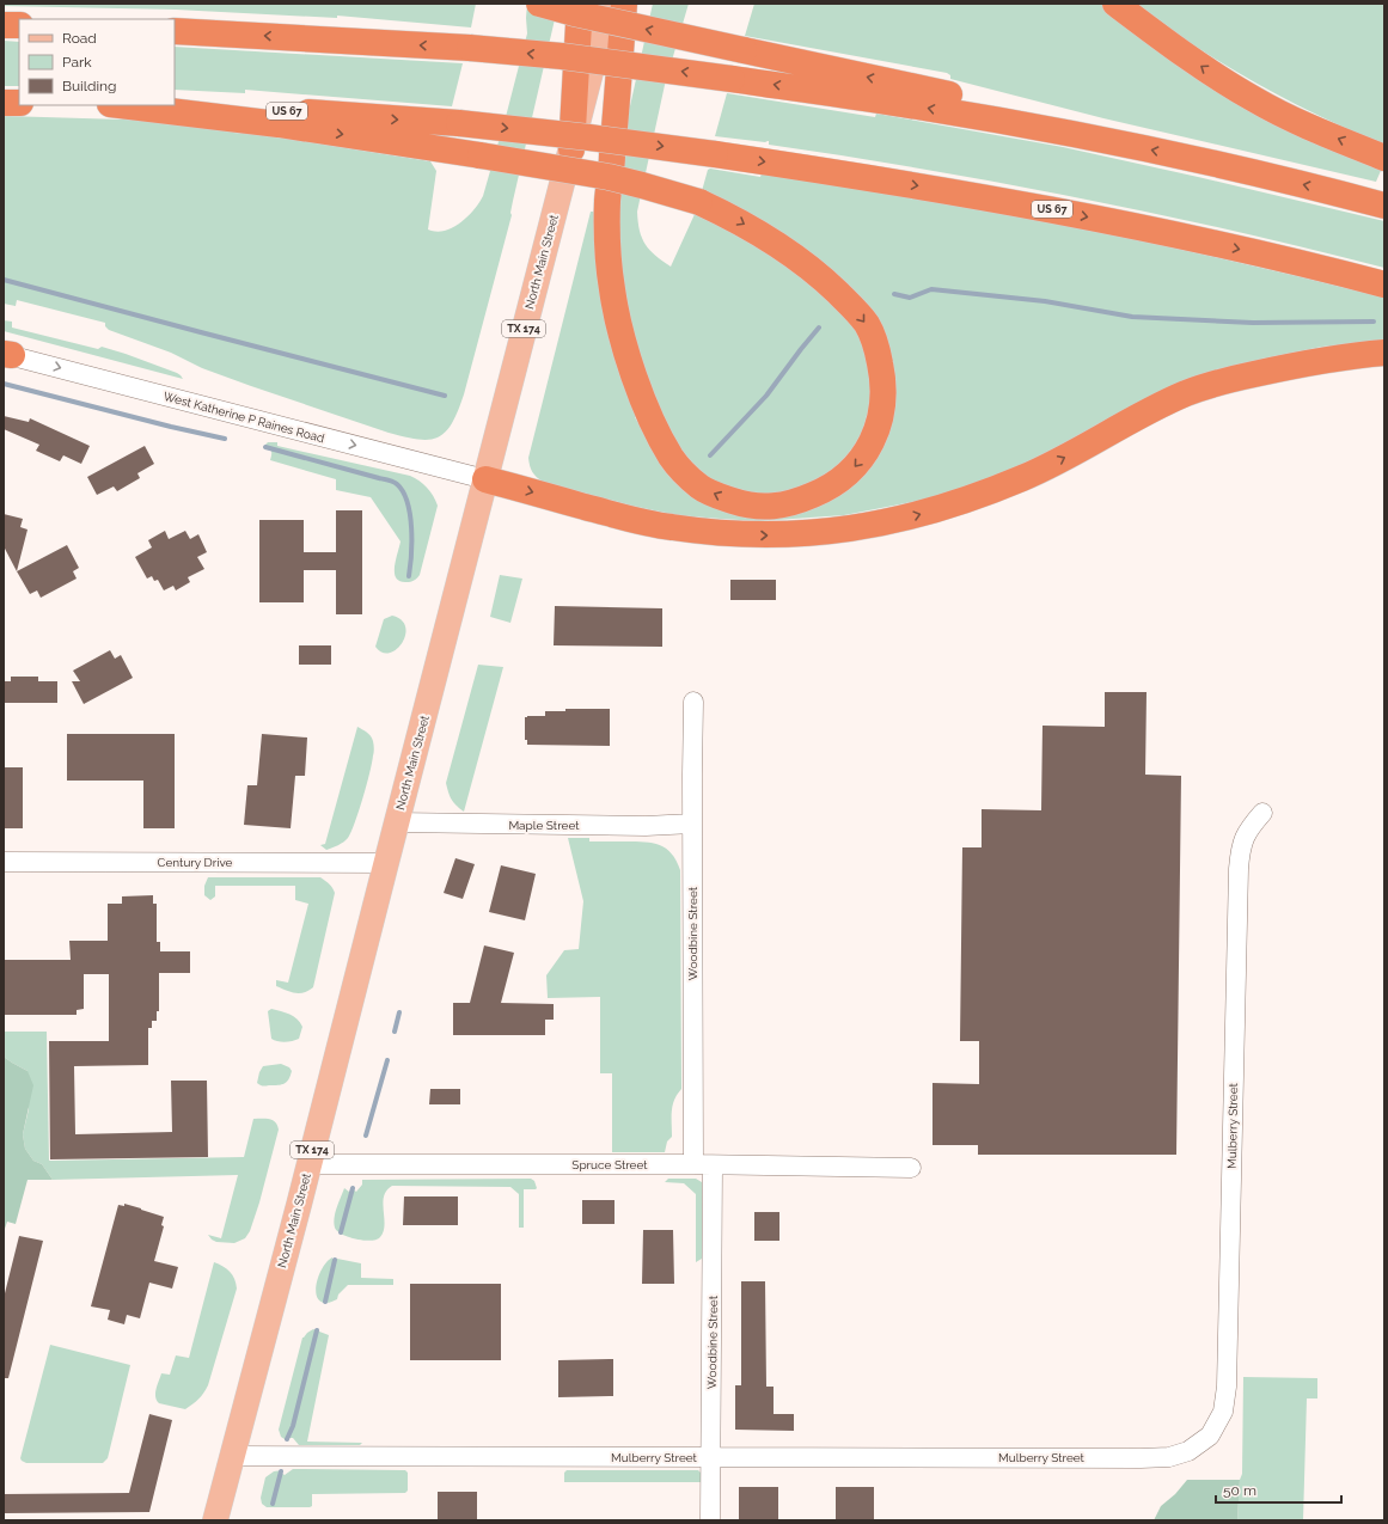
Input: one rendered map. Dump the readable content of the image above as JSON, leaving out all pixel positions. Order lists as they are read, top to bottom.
{
  "streets": {
    "highway": ["US 67"],
    "main road": ["North Main Street", "TX 174"],
    "street": [
      "West Katherine P Raines Road",
      "Maple Street",
      "Century Drive",
      "Woodbine Street",
      "Mulberry Street",
      "Spruce Street"
    ]
  },
  "crossings": [
    ["North Main Street", "West Katherine P Raines Road"],
    ["North Main Street", "Maple Street"],
    ["North Main Street", "Century Drive"],
    ["North Main Street", "Mulberry Street"],
    ["North Main Street", "Spruce Street"],
    ["Maple Street", "Woodbine Street"],
    ["Woodbine Street", "Mulberry Street"],
    ["Woodbine Street", "Spruce Street"]
  ],
  "one_way": ["West Katherine P Raines Road"],
  "legend": ["Road", "Park", "Building"],
  "scale_bar": "50 m"
}
